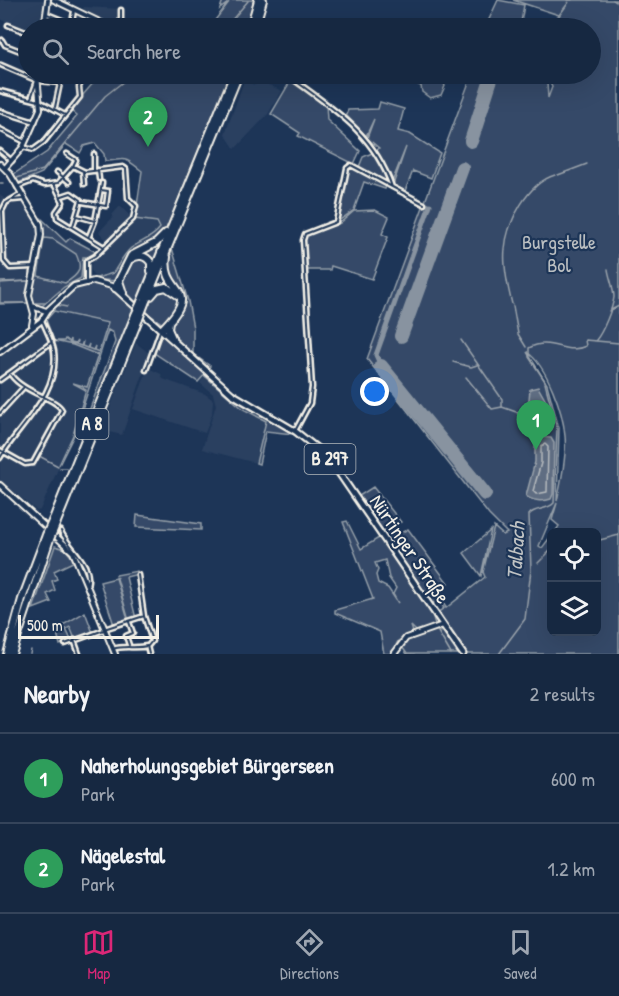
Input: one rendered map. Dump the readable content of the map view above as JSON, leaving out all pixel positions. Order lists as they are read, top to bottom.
{
  "streets": {
    "highway": ["A 8"],
    "main road": ["B 297", "Nürtinger Straße"]
  },
  "water": ["Talbach"],
  "parks": ["Burgstelle Bol"],
  "scale_bar": "500 m",
  "page": {
    "search": "Search here",
    "pins": ["2", "1"],
    "scale": "500 m",
    "heading": ["Nearby", "2 results"],
    "list": [
      {
        "mark": "1",
        "name": "Naherholungsgebiet Bürgerseen",
        "note": "Park",
        "value": "600 m"
      },
      {
        "mark": "2",
        "name": "Nägelestal",
        "note": "Park",
        "value": "1.2 km"
      }
    ],
    "nav": ["Map", "Directions", "Saved"]
  }
}
